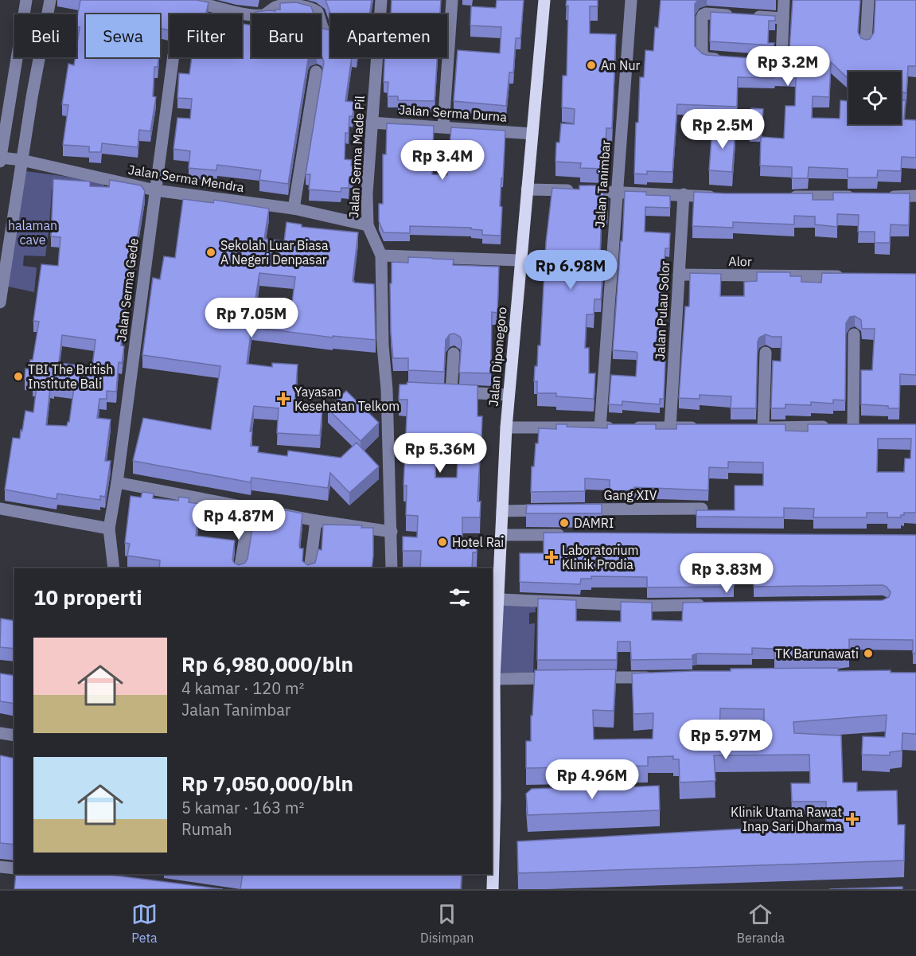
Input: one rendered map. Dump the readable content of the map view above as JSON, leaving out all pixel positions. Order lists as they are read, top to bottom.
{
  "streets": {
    "main road": ["Jalan Diponegoro"],
    "street": [
      "Jalan Serma Durna",
      "Jalan Serma Made Pil",
      "Jalan Serma Mendra",
      "Jalan Tanimbar",
      "Alor",
      "Jalan Serma Gede",
      "Jalan Pulau Solor",
      "Gang XIV"
    ]
  },
  "crossings": [
    ["Jalan Serma Durna", "Jalan Serma Made Pil"],
    ["Jalan Serma Durna", "Jalan Diponegoro"],
    ["Jalan Serma Made Pil", "Jalan Serma Mendra"],
    ["Jalan Serma Mendra", "Jalan Serma Gede"],
    ["Alor", "Jalan Pulau Solor"]
  ],
  "parks": ["halaman cave"],
  "places": {
    "other": [
      "An Nur",
      "Sekolah Luar Biasa A Negeri Denpasar",
      "TBI The British Institute Bali",
      "DAMRI",
      "Hotel Rai",
      "TK Barunawati"
    ],
    "health": ["Yayasan Kesehatan Telkom", "Laboratorium Klinik Prodia", "Klinik Utama Rawat Inap Sari Dharma"]
  },
  "page": {
    "chip": [
      "Beli",
      "Sewa",
      "Filter",
      "Baru",
      "Apartemen"
    ],
    "price": [
      "Rp 3.2M",
      "Rp 2.5M",
      "Rp 3.4M",
      "Rp 6.98M",
      "Rp 7.05M",
      "Rp 5.36M",
      "Rp 4.87M",
      "Rp 3.83M",
      "Rp 5.97M",
      "Rp 4.96M"
    ],
    "heading": "10 properti",
    "list": [
      {
        "name": "Rp 6,980,000/bln",
        "note": "4 kamar · 120 m² · Jalan Tanimbar"
      },
      {
        "name": "Rp 7,050,000/bln",
        "note": "5 kamar · 163 m² · Rumah"
      }
    ],
    "tabs": ["Peta", "Disimpan", "Beranda"]
  }
}
